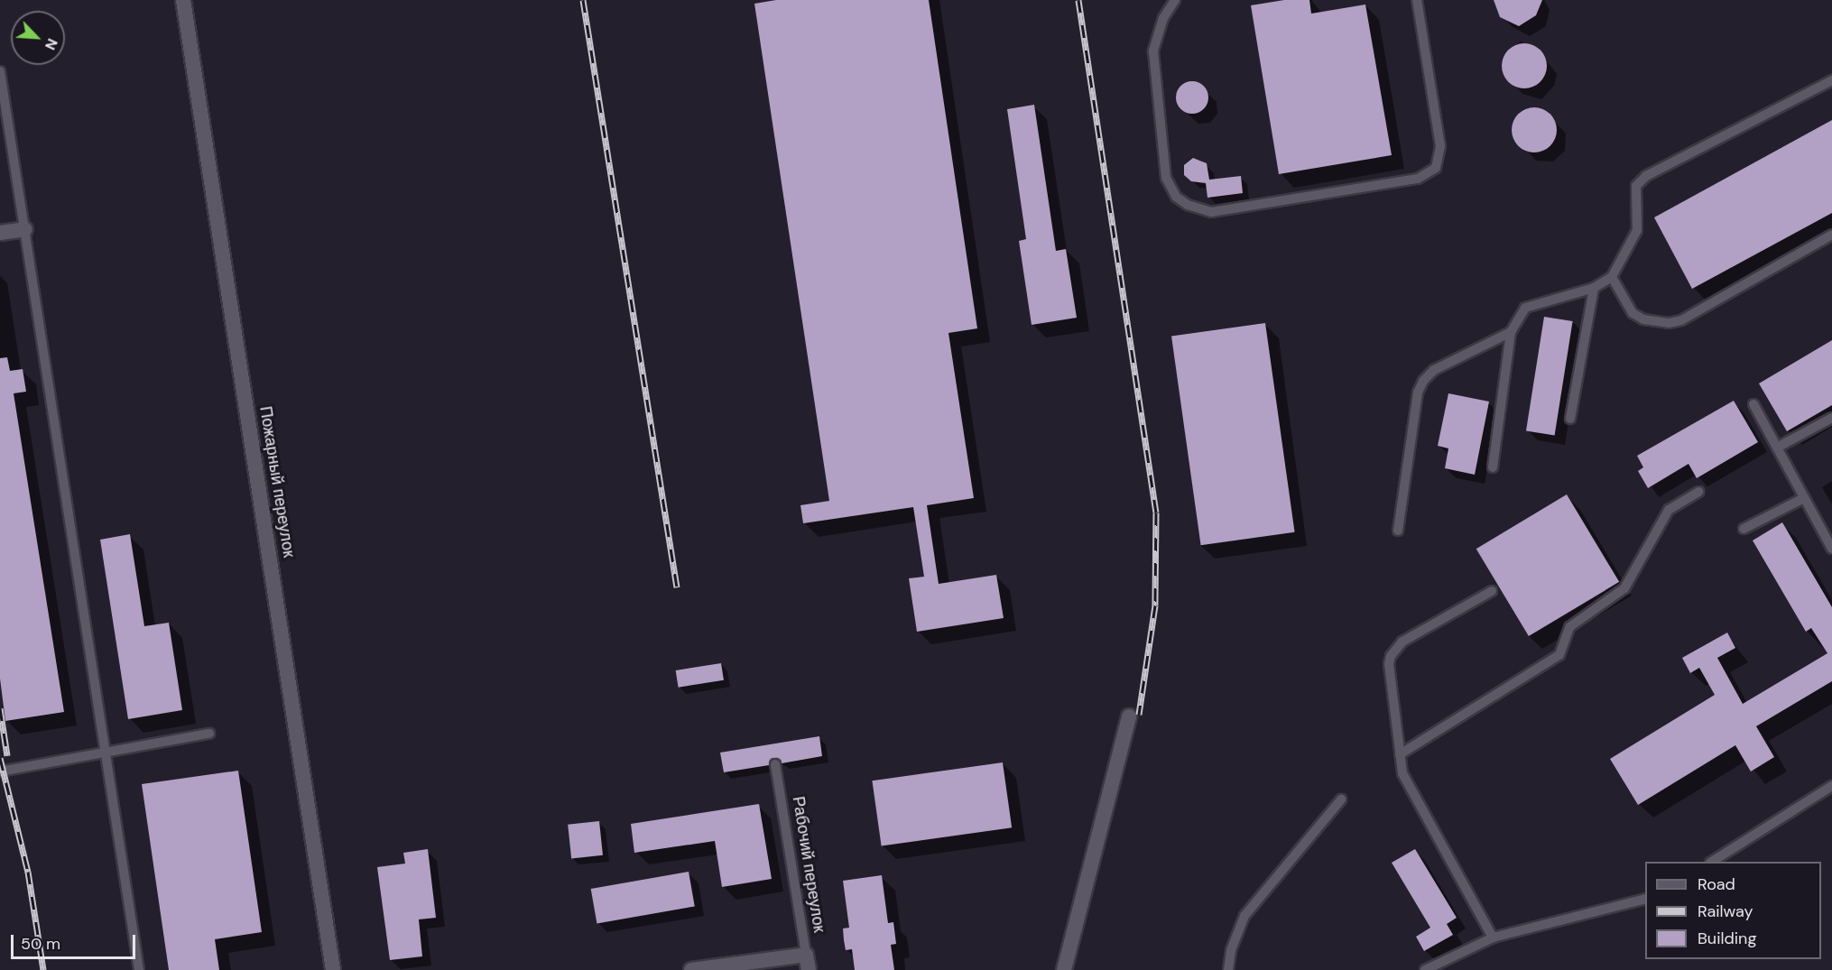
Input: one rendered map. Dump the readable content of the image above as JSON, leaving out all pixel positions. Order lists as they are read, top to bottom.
{
  "streets": {
    "street": ["Пожарный переулок"],
    "lane": ["Рабочий переулок"]
  },
  "legend": ["Road", "Railway", "Building"],
  "scale_bar": "50 m",
  "north": "bottom right"
}
